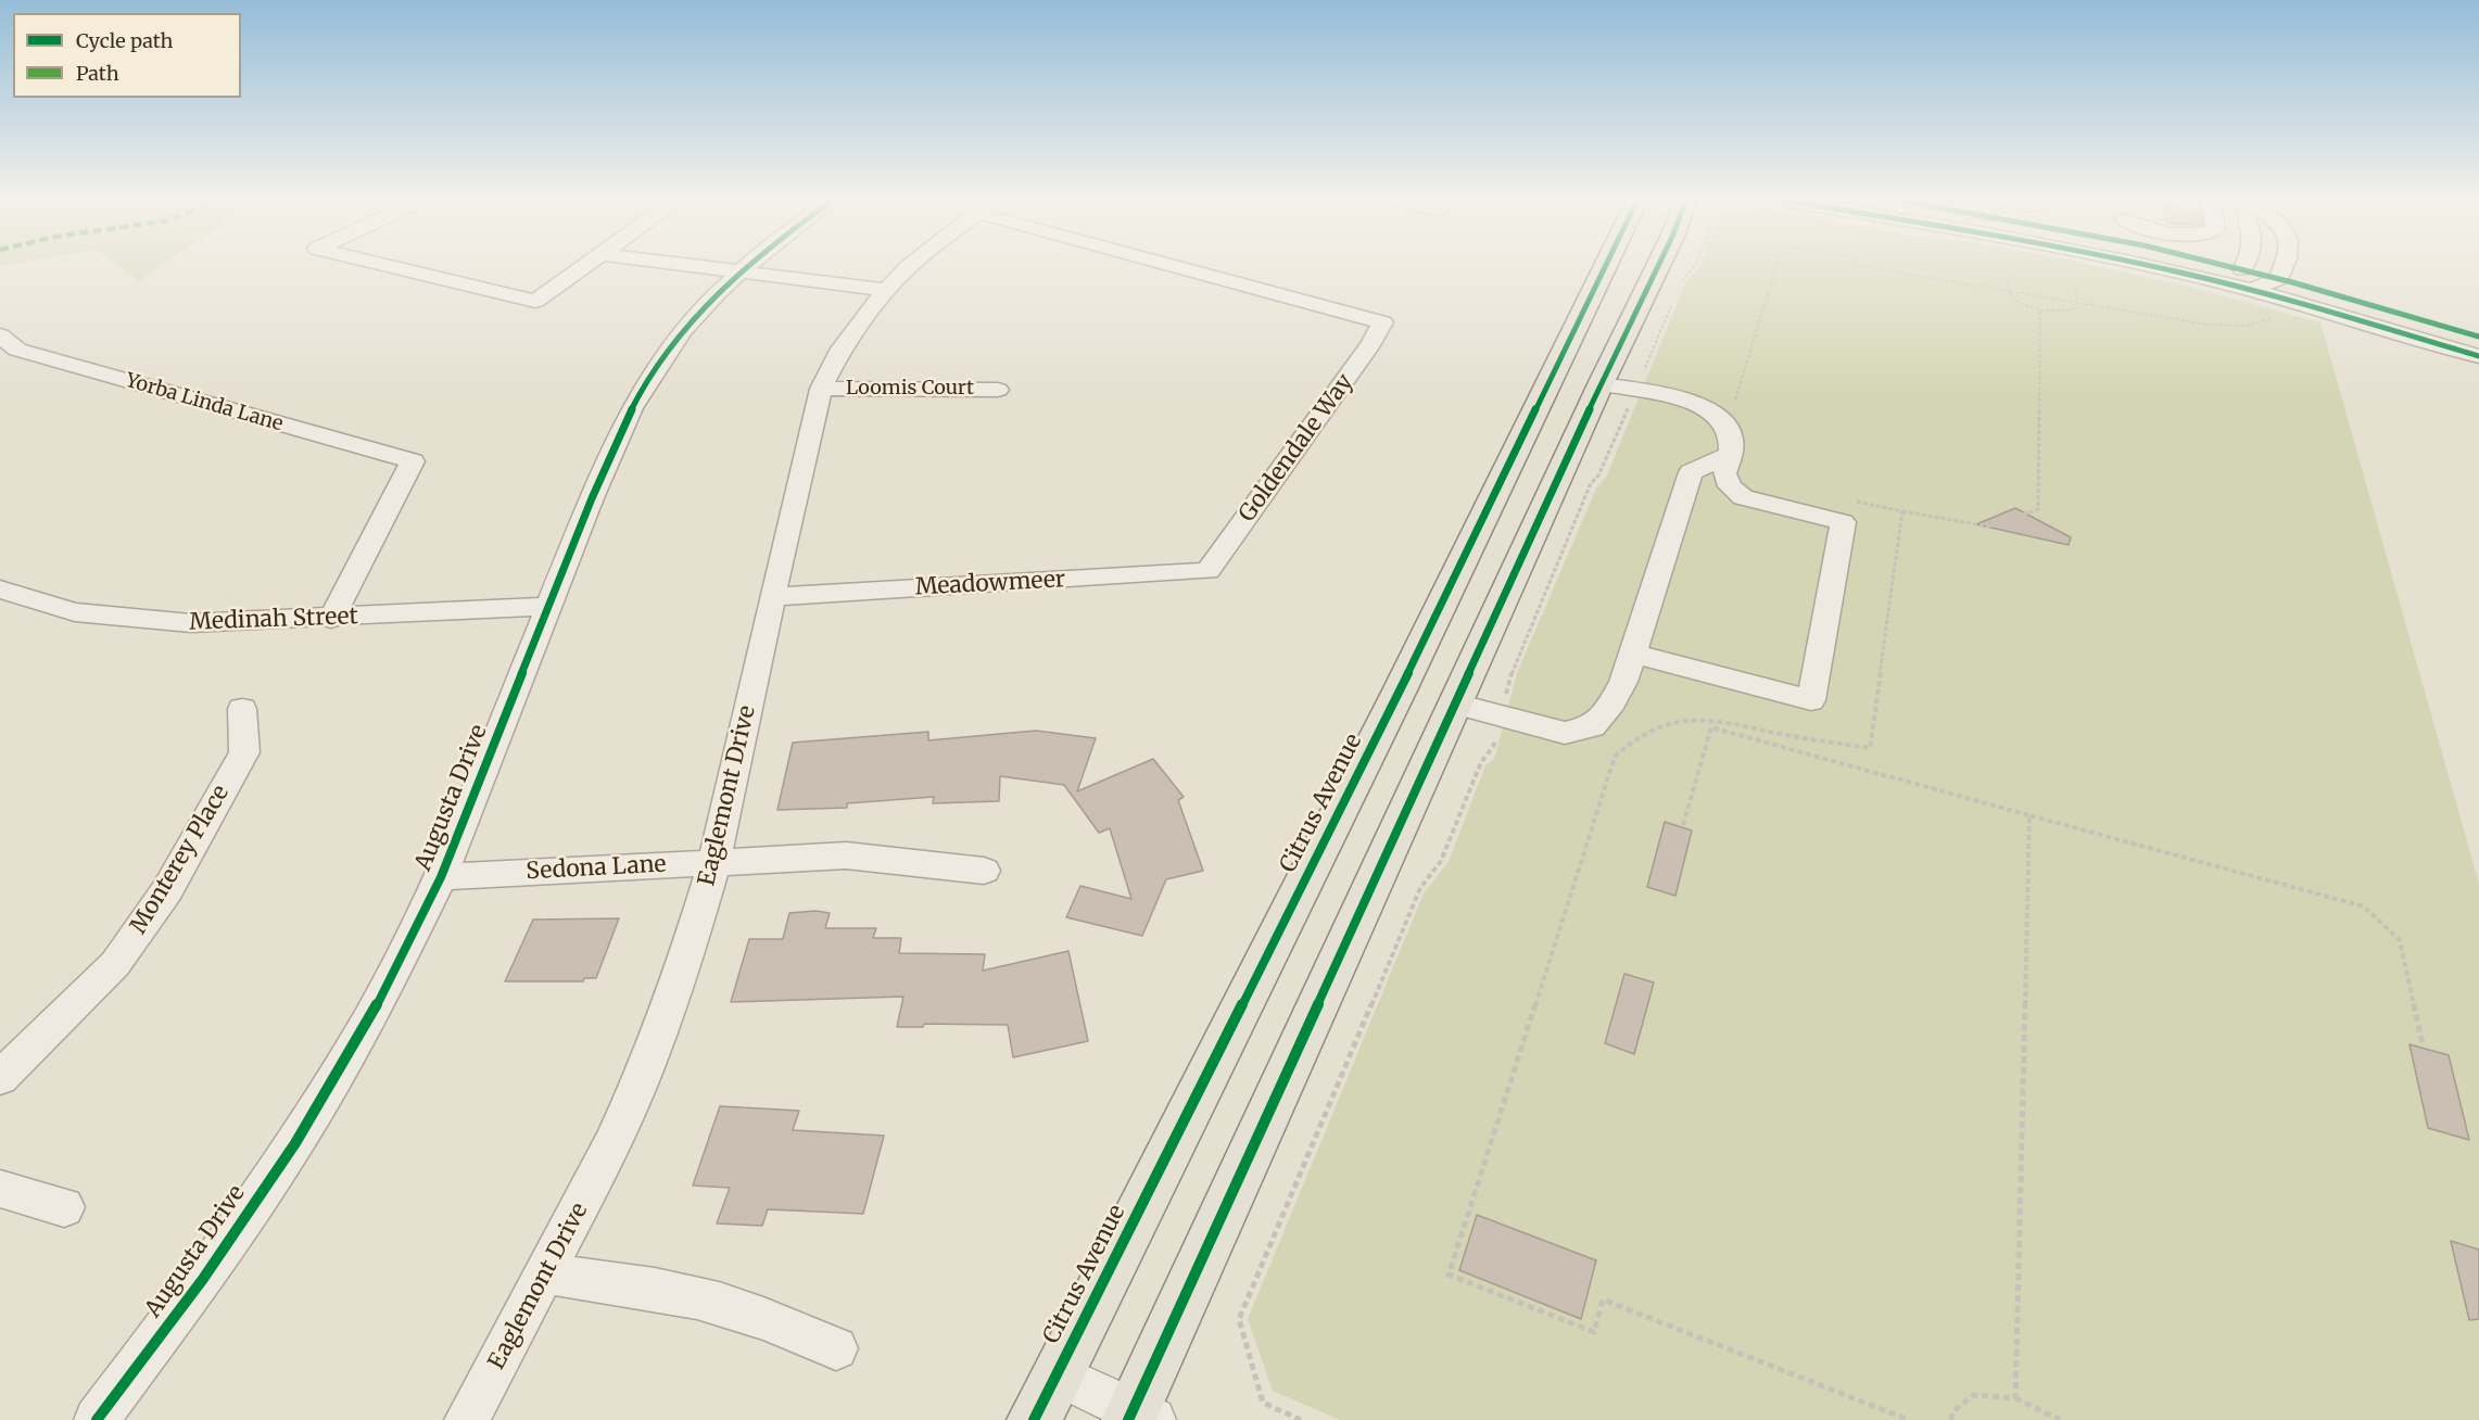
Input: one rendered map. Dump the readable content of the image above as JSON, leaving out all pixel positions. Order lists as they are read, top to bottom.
{
  "streets": {
    "main road": ["Citrus Avenue"],
    "street": [
      "Loomis Court",
      "Yorba Linda Lane",
      "Goldendale Way",
      "Meadowmeer",
      "Medinah Street",
      "Eaglemont Drive",
      "Augusta Drive",
      "Monterey Place",
      "Sedona Lane"
    ]
  },
  "crossings": [
    ["Loomis Court", "Eaglemont Drive"],
    ["Yorba Linda Lane", "Medinah Street"],
    ["Goldendale Way", "Meadowmeer"],
    ["Meadowmeer", "Eaglemont Drive"],
    ["Medinah Street", "Augusta Drive"],
    ["Eaglemont Drive", "Sedona Lane"],
    ["Augusta Drive", "Sedona Lane"]
  ],
  "legend": ["Cycle path", "Path"]
}
